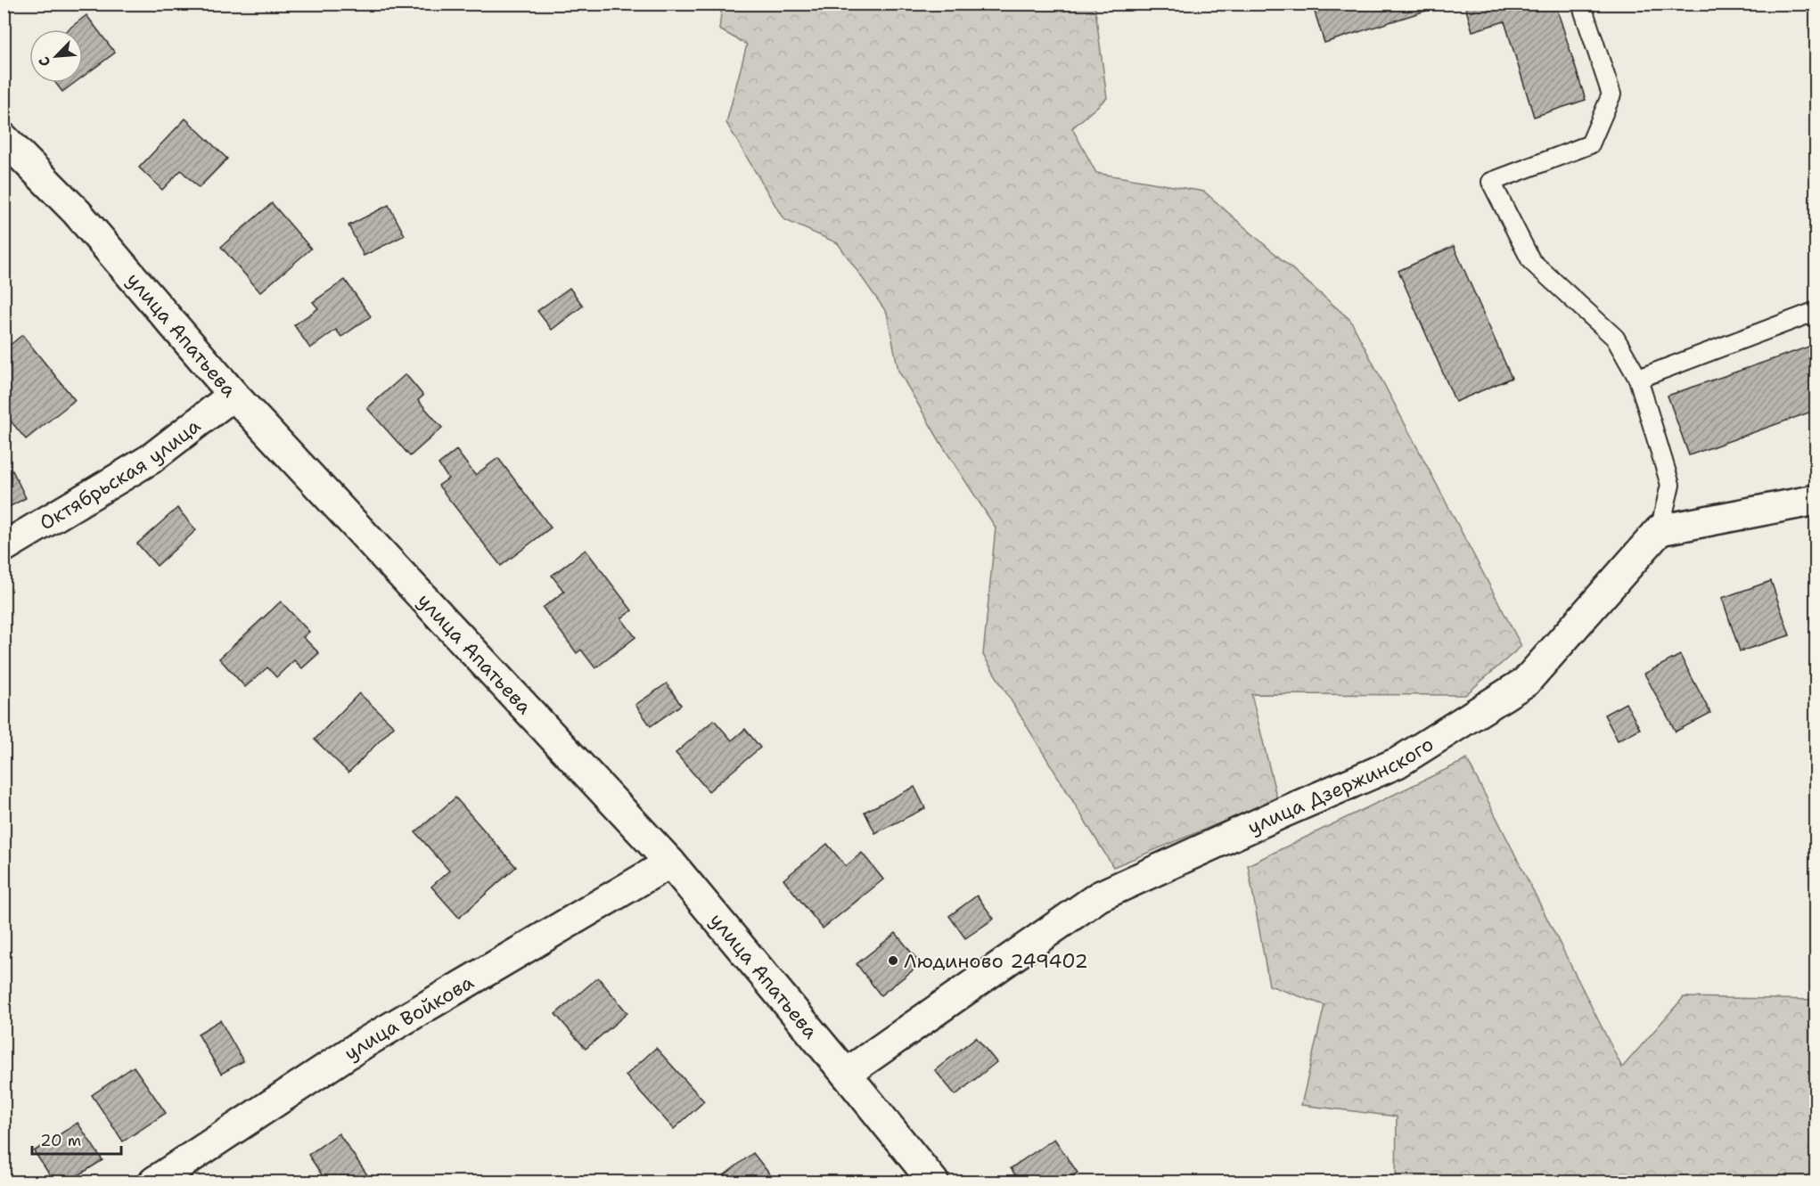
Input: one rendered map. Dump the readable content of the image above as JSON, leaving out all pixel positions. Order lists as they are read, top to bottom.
{
  "streets": {
    "street": [
      "улица Апатьева",
      "Октябрьская улица",
      "улица Дзержинского",
      "улица Войкова"
    ]
  },
  "crossings": [
    ["улица Апатьева", "Октябрьская улица"],
    ["улица Апатьева", "улица Дзержинского"],
    ["улица Апатьева", "улица Войкова"]
  ],
  "places": ["Людиново 249402"],
  "scale_bar": "20 m",
  "north": "bottom left"
}
